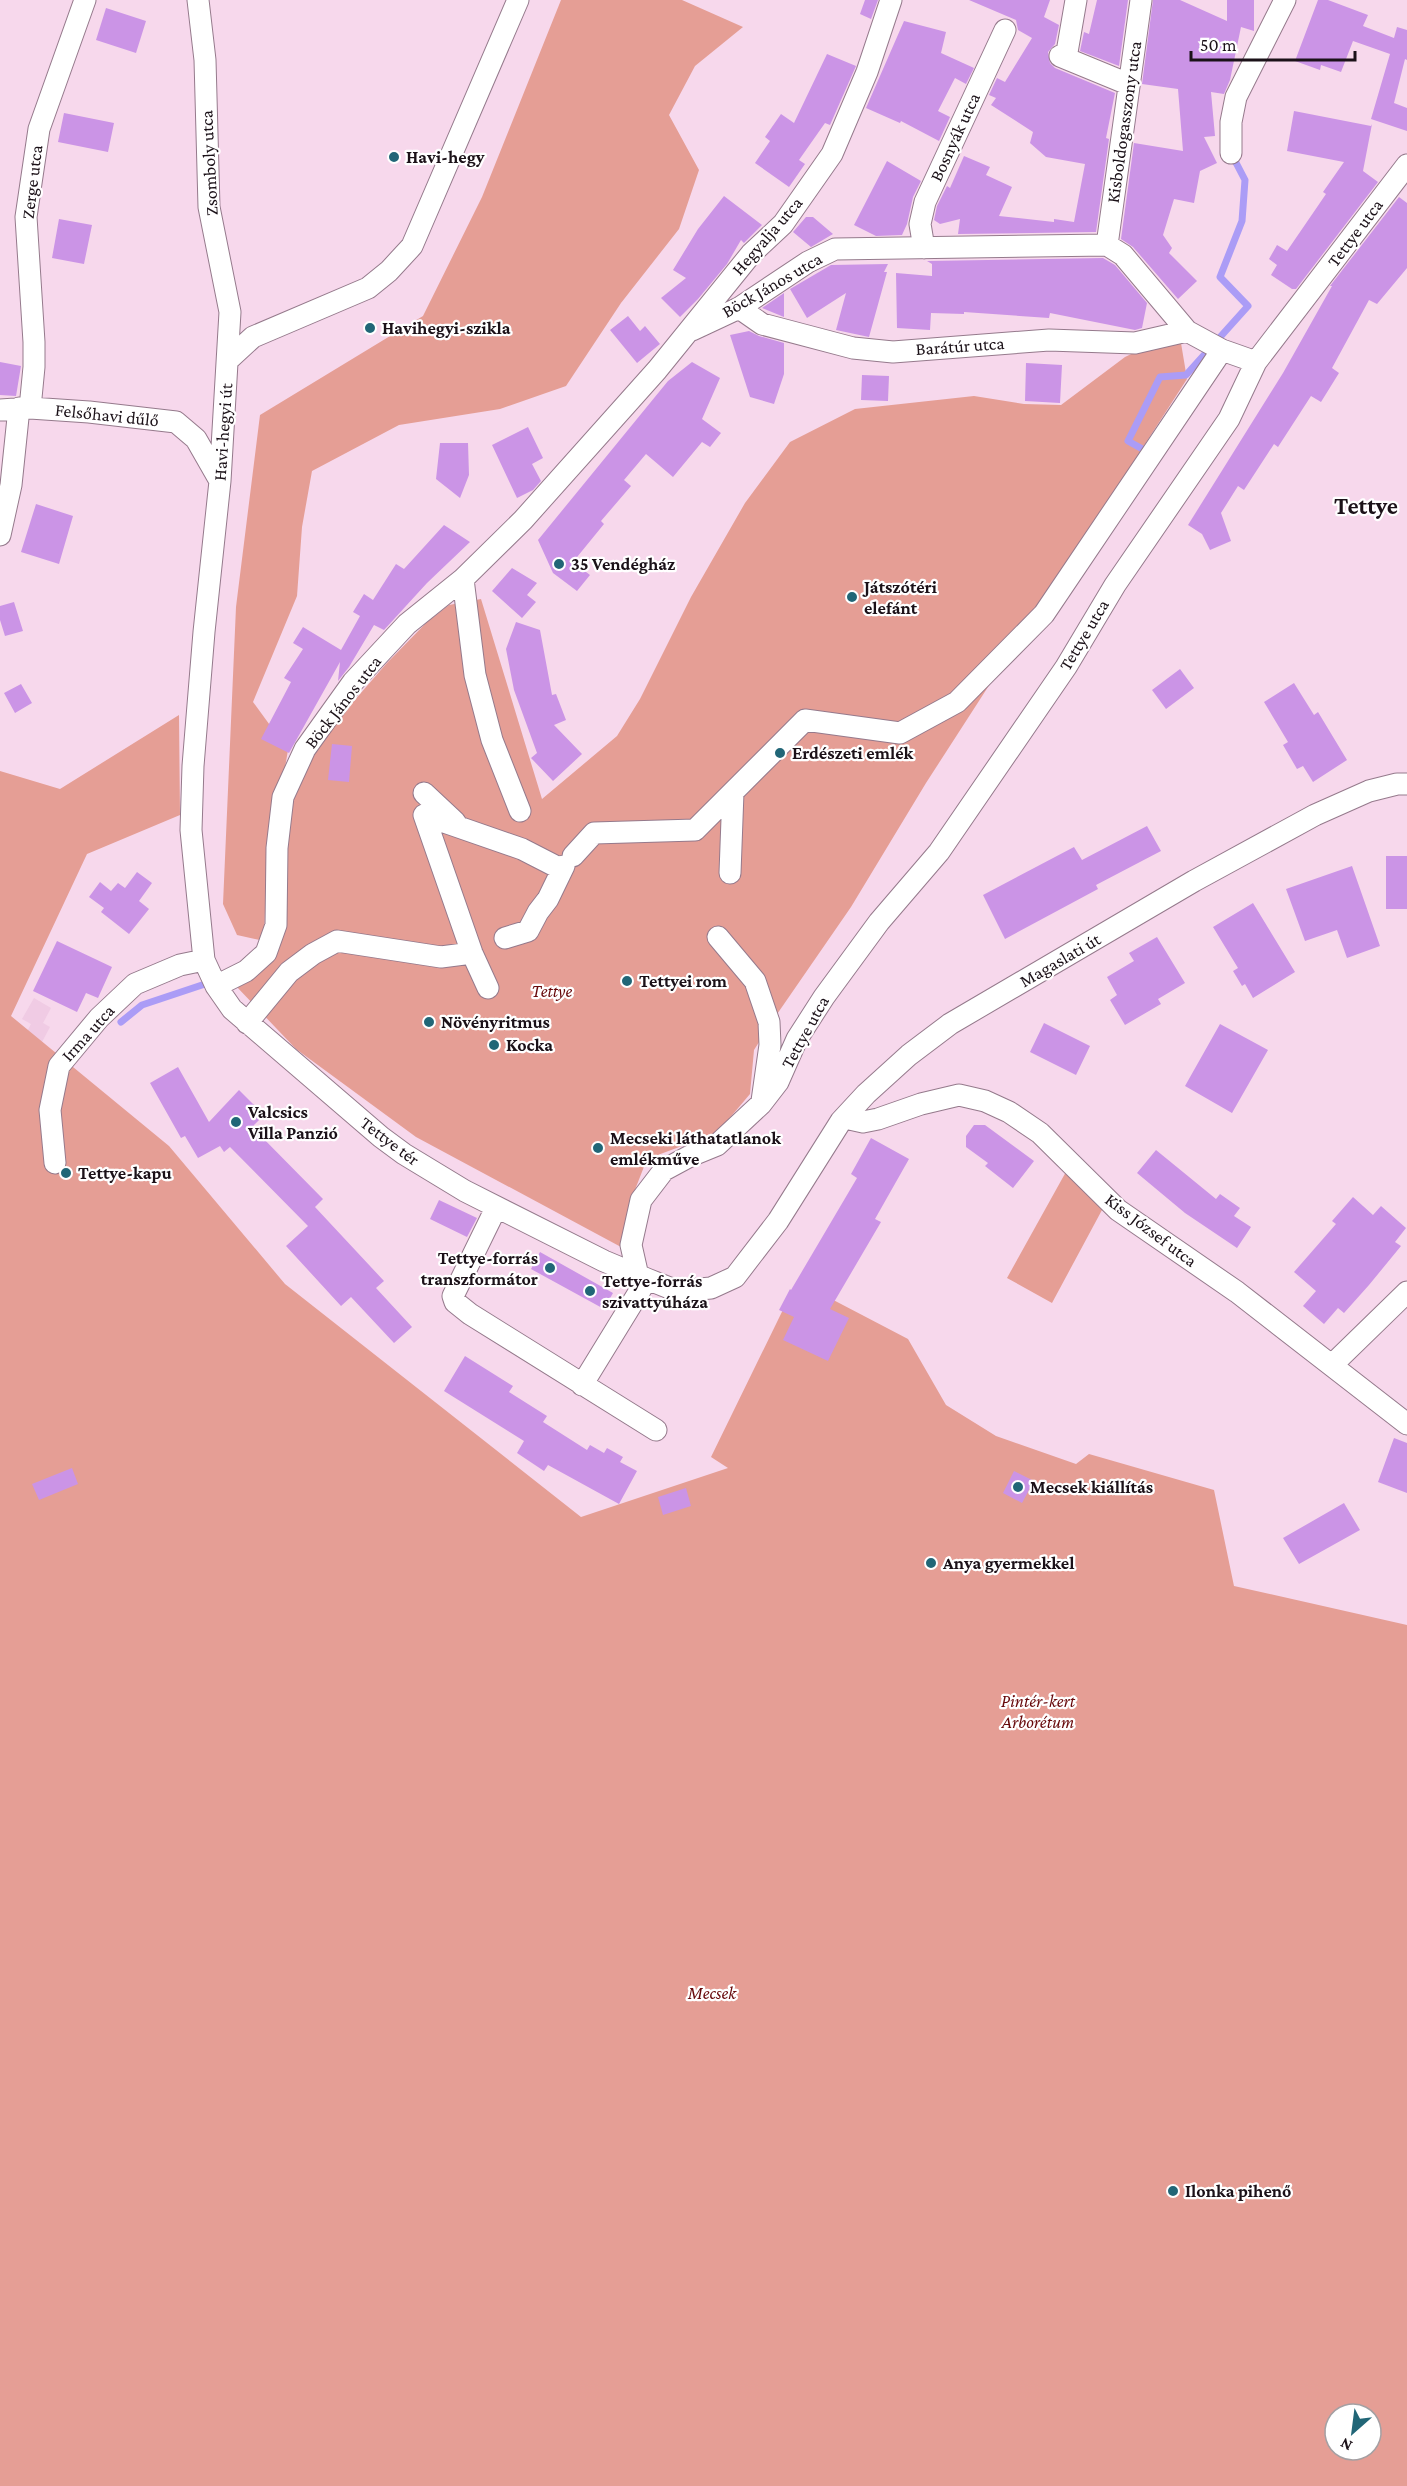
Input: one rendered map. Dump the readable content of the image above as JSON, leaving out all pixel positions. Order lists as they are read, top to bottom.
{
  "streets": {
    "street": [
      "Kisboldogasszony utca",
      "Bosnyák utca",
      "Zsomboly utca",
      "Zerge utca",
      "Tettye utca",
      "Hegyalja utca",
      "Böck János utca",
      "Barátúr utca",
      "Felsőhavi dűlő",
      "Havi-hegyi út",
      "Magaslati út",
      "Irma utca",
      "Tettye tér",
      "Kiss József utca"
    ]
  },
  "crossings": [
    ["Kisboldogasszony utca", "Böck János utca"],
    ["Bosnyák utca", "Böck János utca"],
    ["Zsomboly utca", "Havi-hegyi út"],
    ["Zerge utca", "Felsőhavi dűlő"],
    ["Hegyalja utca", "Böck János utca"],
    ["Böck János utca", "Barátúr utca"],
    ["Böck János utca", "Havi-hegyi út"],
    ["Böck János utca", "Tettye tér"],
    ["Felsőhavi dűlő", "Havi-hegyi út"],
    ["Havi-hegyi út", "Irma utca"],
    ["Havi-hegyi út", "Tettye tér"],
    ["Magaslati út", "Tettye tér"],
    ["Magaslati út", "Kiss József utca"]
  ],
  "districts": ["Tettye"],
  "parks": ["Tettye", "Pintér-kert Arborétum", "Mecsek"],
  "places": [
    "Havi-hegy",
    "Havihegyi-szikla",
    "35 Vendégház",
    "Játszótéri elefánt",
    "Erdészeti emlék",
    "Tettyei rom",
    "Növényritmus",
    "Kocka",
    "Valcsics Villa Panzió",
    "Mecseki láthatatlanok emlékműve",
    "Tettye-kapu",
    "Tettye-forrás transzformátor",
    "Tettye-forrás szivattyúháza",
    "Mecsek kiállítás",
    "Anya gyermekkel",
    "Ilonka pihenő"
  ],
  "scale_bar": "50 m",
  "north": "bottom left"
}
